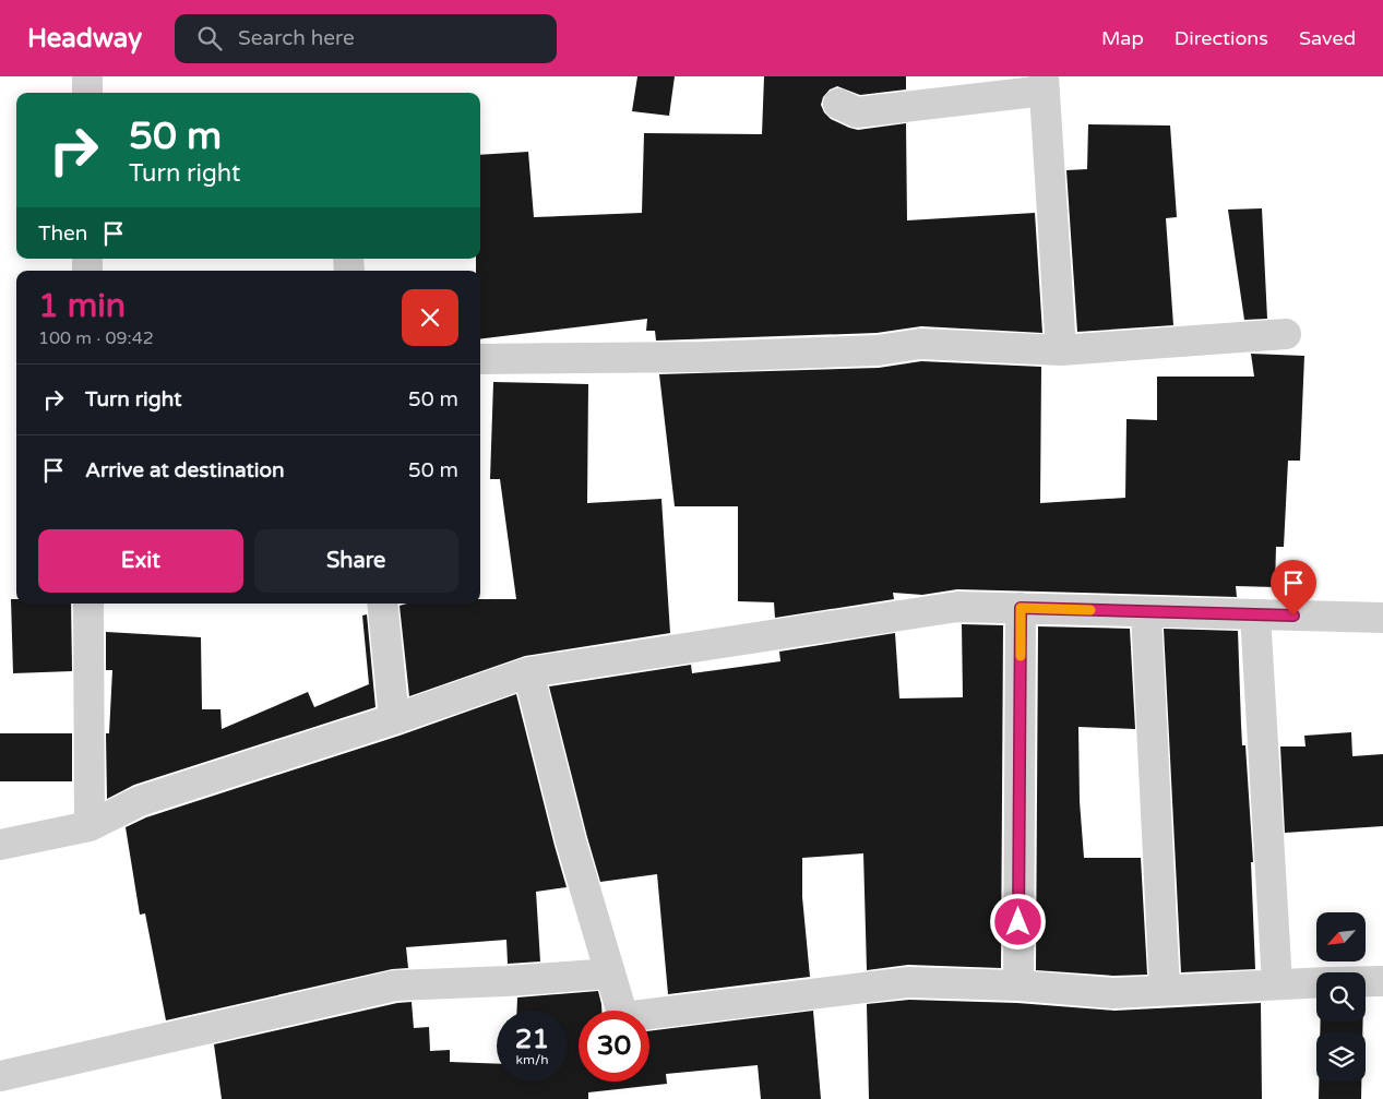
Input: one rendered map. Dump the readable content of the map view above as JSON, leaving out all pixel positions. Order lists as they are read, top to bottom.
{
  "north": "bottom left",
  "page": {
    "header": "Headway",
    "search": "Search here",
    "nav": ["Map", "Directions", "Saved"],
    "turn": ["50 m", "Turn right"],
    "then": "Then",
    "heading": ["1 min", "100 m · 09:42"],
    "list": [
      {
        "name": "Turn right",
        "value": "50 m"
      },
      {
        "name": "Arrive at destination",
        "value": "50 m"
      }
    ],
    "buttons": ["Exit", "Share"],
    "speed": "21 km/h",
    "limit": "30"
  }
}
